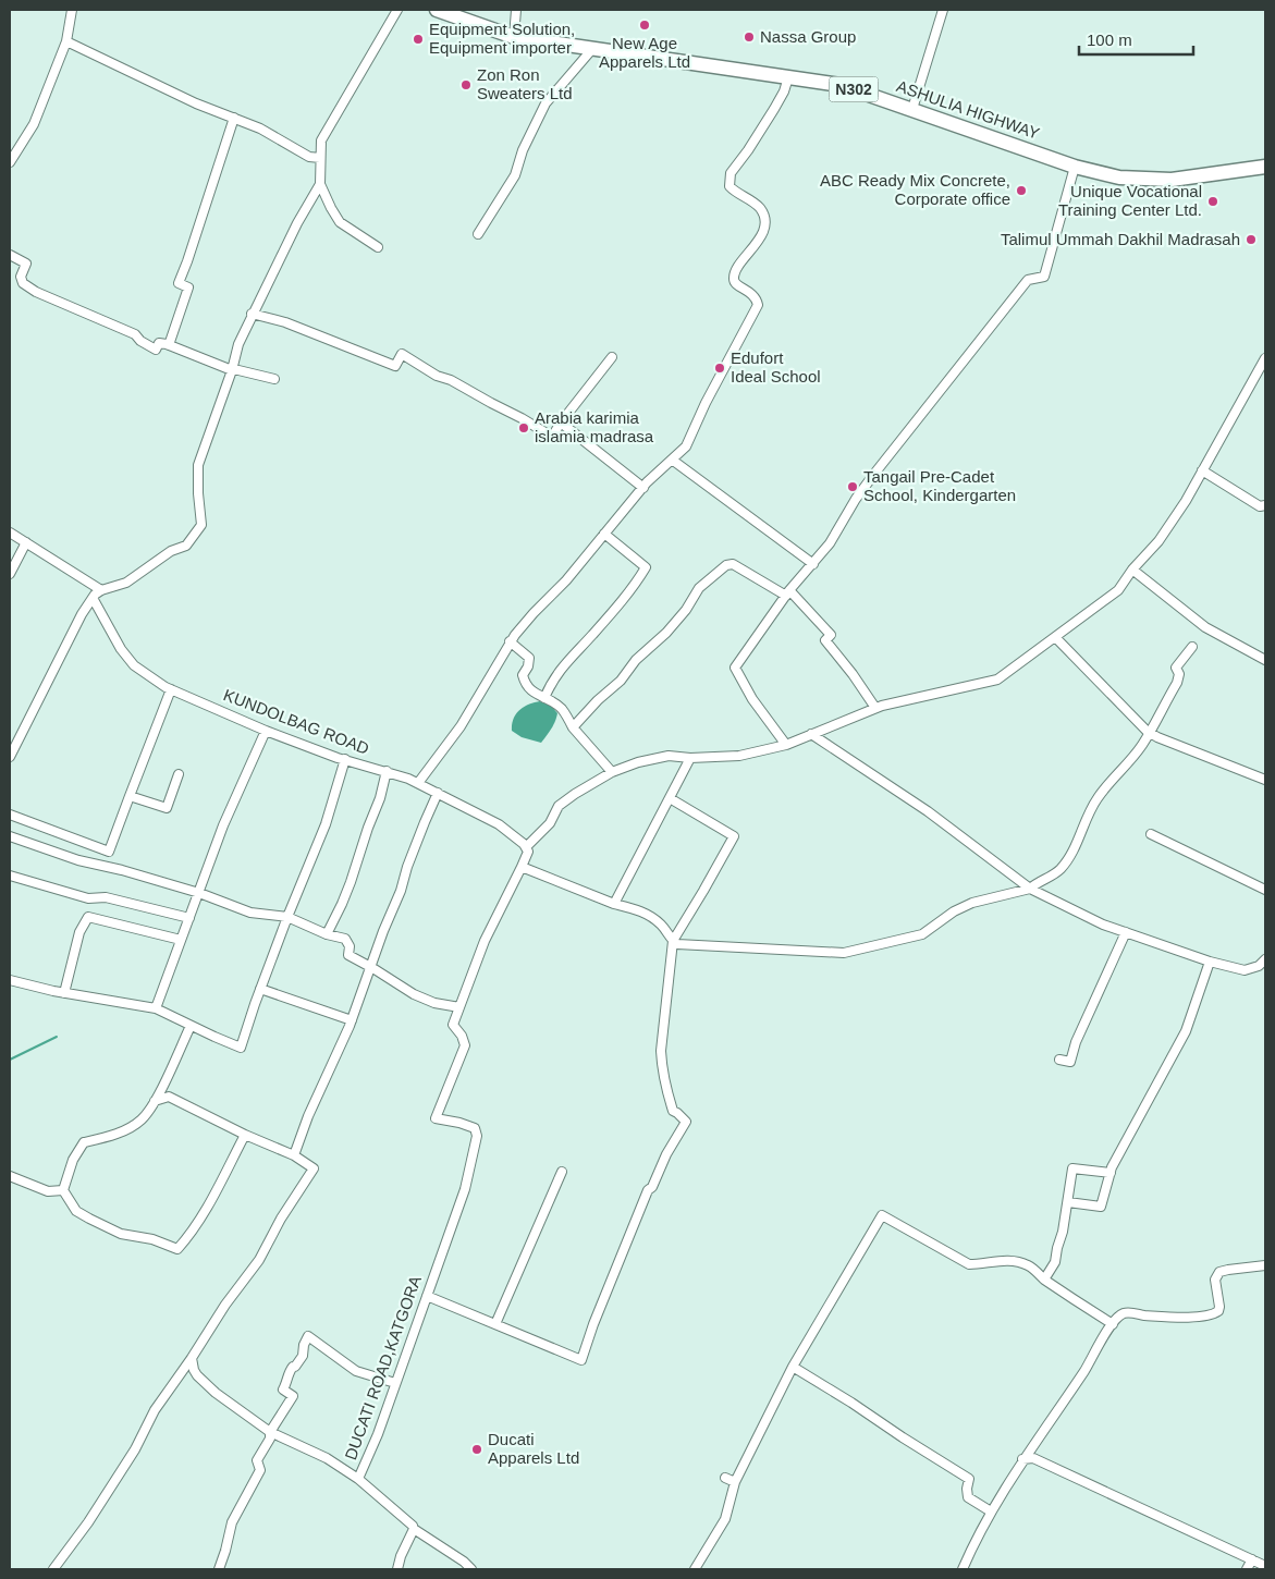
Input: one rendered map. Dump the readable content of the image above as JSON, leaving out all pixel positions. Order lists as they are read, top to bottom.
{
  "streets": {
    "highway": ["N302", "ASHULIA HIGHWAY"],
    "street": ["KUNDOLBAG ROAD", "DUCATI ROAD,KATGORA"]
  },
  "places": [
    "New Age Apparels Ltd",
    "Nassa Group",
    "Equipment Solution, Equipment importer",
    "Zon Ron Sweaters Ltd",
    "ABC Ready Mix Concrete, Corporate office",
    "Unique Vocational Training Center Ltd.",
    "Talimul Ummah Dakhil Madrasah",
    "Edufort Ideal School",
    "Arabia karimia islamia madrasa",
    "Tangail Pre-Cadet School, Kindergarten",
    "Ducati Apparels Ltd"
  ],
  "scale_bar": "100 m"
}
